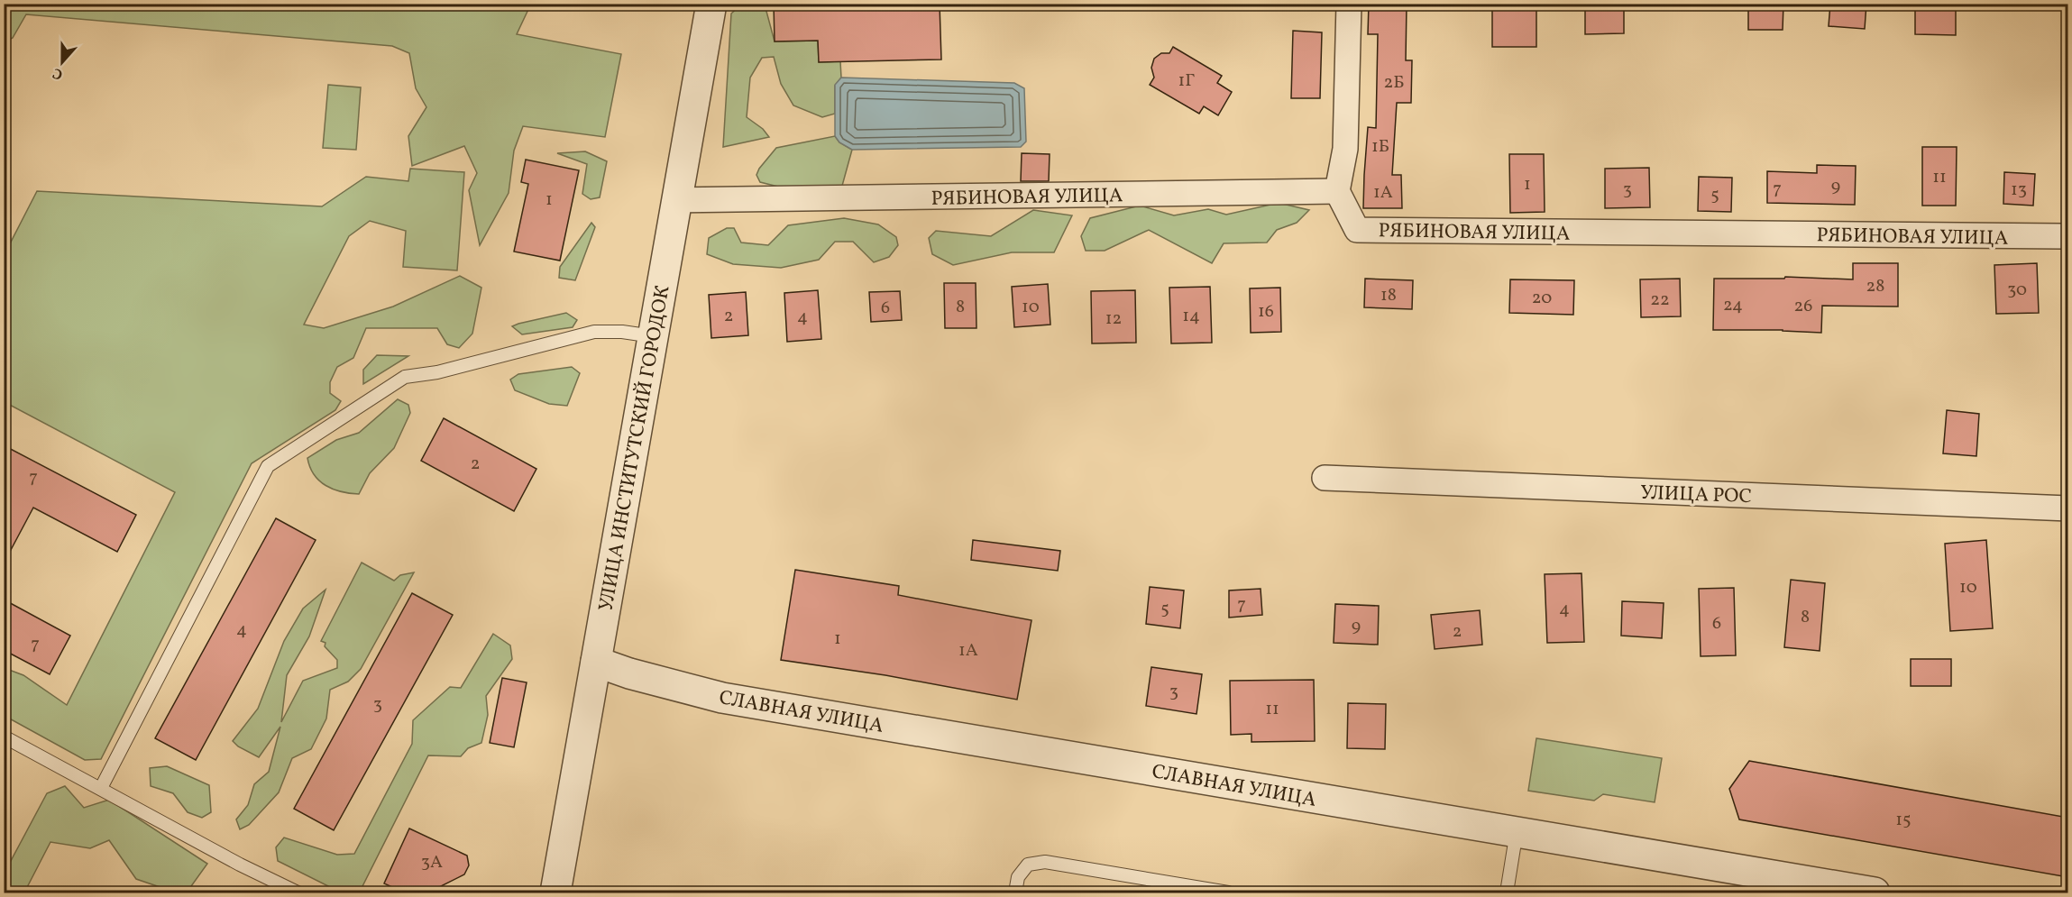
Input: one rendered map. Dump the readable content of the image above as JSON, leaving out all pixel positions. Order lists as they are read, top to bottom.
{
  "streets": {
    "street": [
      "РЯБИНОВАЯ УЛИЦА",
      "УЛИЦА ИНСТИТУТСКИЙ ГОРОДОК",
      "УЛИЦА РОС",
      "СЛАВНАЯ УЛИЦА"
    ]
  },
  "crossings": [
    ["РЯБИНОВАЯ УЛИЦА", "УЛИЦА ИНСТИТУТСКИЙ ГОРОДОК"],
    ["УЛИЦА ИНСТИТУТСКИЙ ГОРОДОК", "СЛАВНАЯ УЛИЦА"]
  ],
  "house_numbers": [
    "1Г",
    "2Б",
    "1Б",
    "11",
    "1",
    "9",
    "7",
    "3",
    "13",
    "1А",
    "5",
    "1",
    "28",
    "30",
    "18",
    "20",
    "22",
    "24",
    "26",
    "8",
    "10",
    "6",
    "16",
    "2",
    "14",
    "4",
    "12",
    "2",
    "7",
    "10",
    "7",
    "5",
    "4",
    "8",
    "6",
    "9",
    "4",
    "2",
    "1",
    "7",
    "1А",
    "3",
    "3",
    "11",
    "15",
    "3А"
  ],
  "north": "bottom"
}
